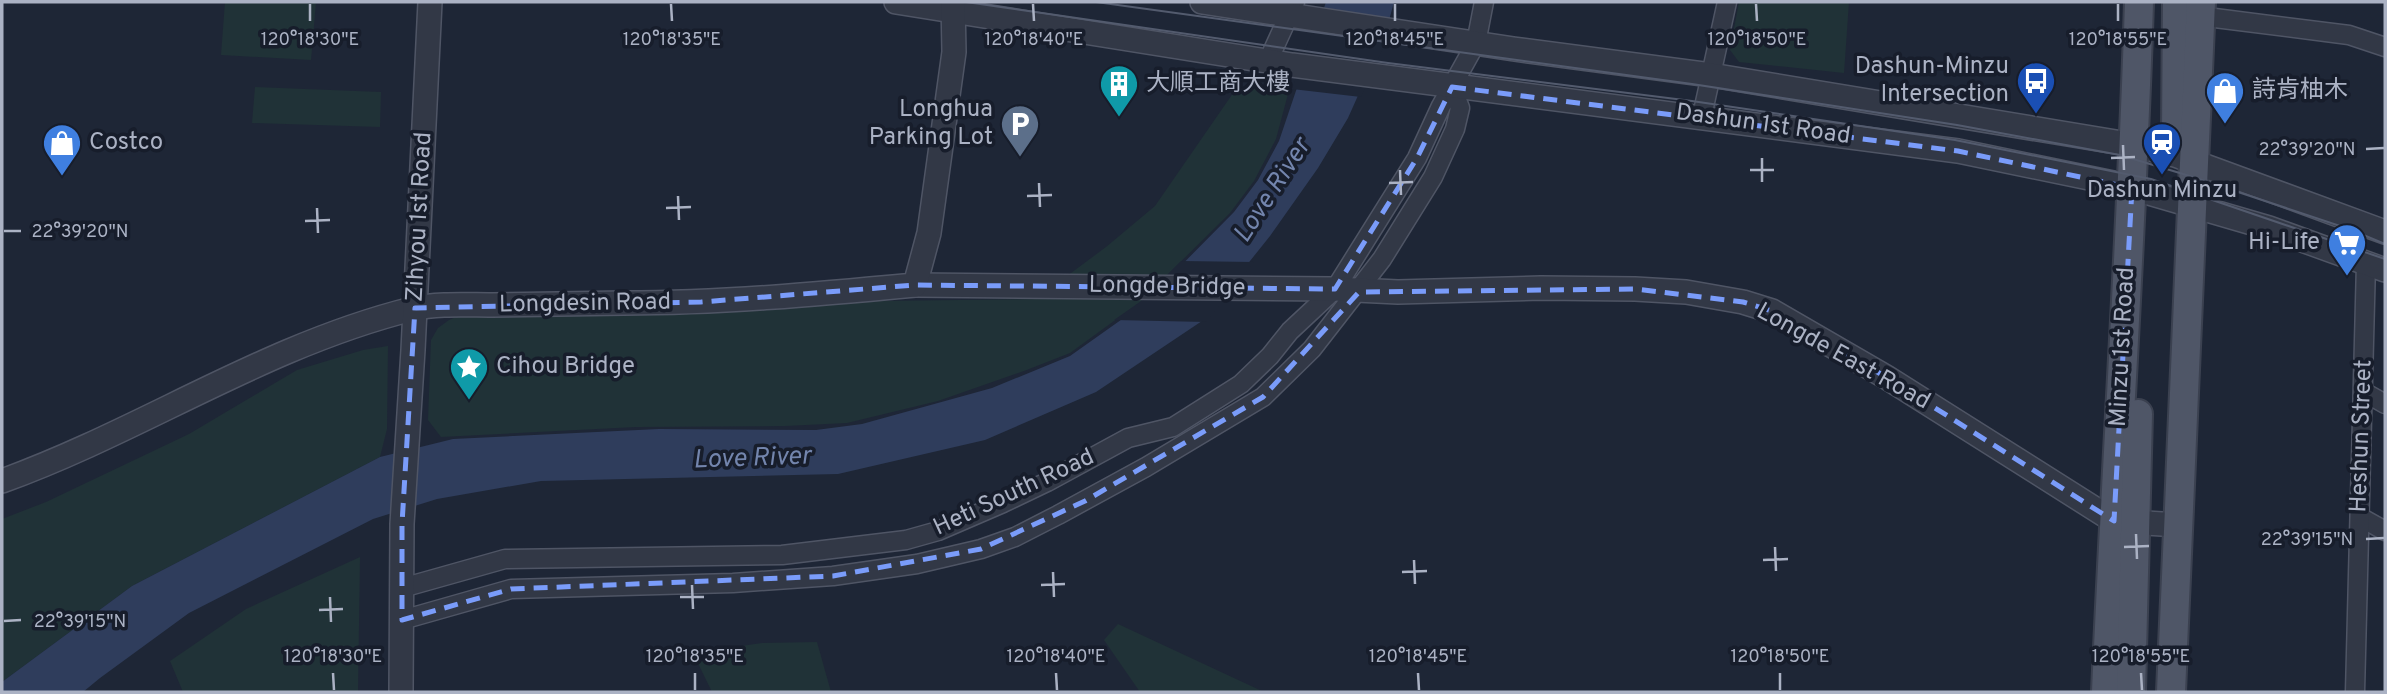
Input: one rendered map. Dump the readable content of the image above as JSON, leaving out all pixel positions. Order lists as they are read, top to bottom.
{
  "streets": {
    "main road": ["Minzu 1st Road"],
    "street": [
      "Dashun 1st Road",
      "Zihyou 1st Road",
      "Longde Bridge",
      "Longdesin Road",
      "Longde East Road",
      "Heshun Street",
      "Heti South Road"
    ]
  },
  "crossings": [
    ["Dashun 1st Road", "Minzu 1st Road"],
    ["Dashun 1st Road", "Heshun Street"],
    ["Dashun 1st Road", "Heti South Road"],
    ["Zihyou 1st Road", "Longdesin Road"],
    ["Zihyou 1st Road", "Heti South Road"],
    ["Longde Bridge", "Longdesin Road"],
    ["Longde Bridge", "Longde East Road"],
    ["Minzu 1st Road", "Longde East Road"],
    ["Longde East Road", "Heti South Road"]
  ],
  "water": ["Love River"],
  "places": {
    "bus stop": ["Dashun-Minzu Intersection"],
    "building": ["大順工商大樓"],
    "shop": ["詩肯柚木", "Costco"],
    "parking": ["Longhua Parking Lot"],
    "station": ["Dashun Minzu"],
    "supermarket": ["Hi-Life"],
    "place": ["Cihou Bridge"]
  },
  "coordinates": [
    "120°18'30\"E",
    "120°18'35\"E",
    "120°18'40\"E",
    "120°18'45\"E",
    "120°18'50\"E",
    "120°18'55\"E",
    "22°39'20\"N",
    "22°39'15\"N"
  ]
}
